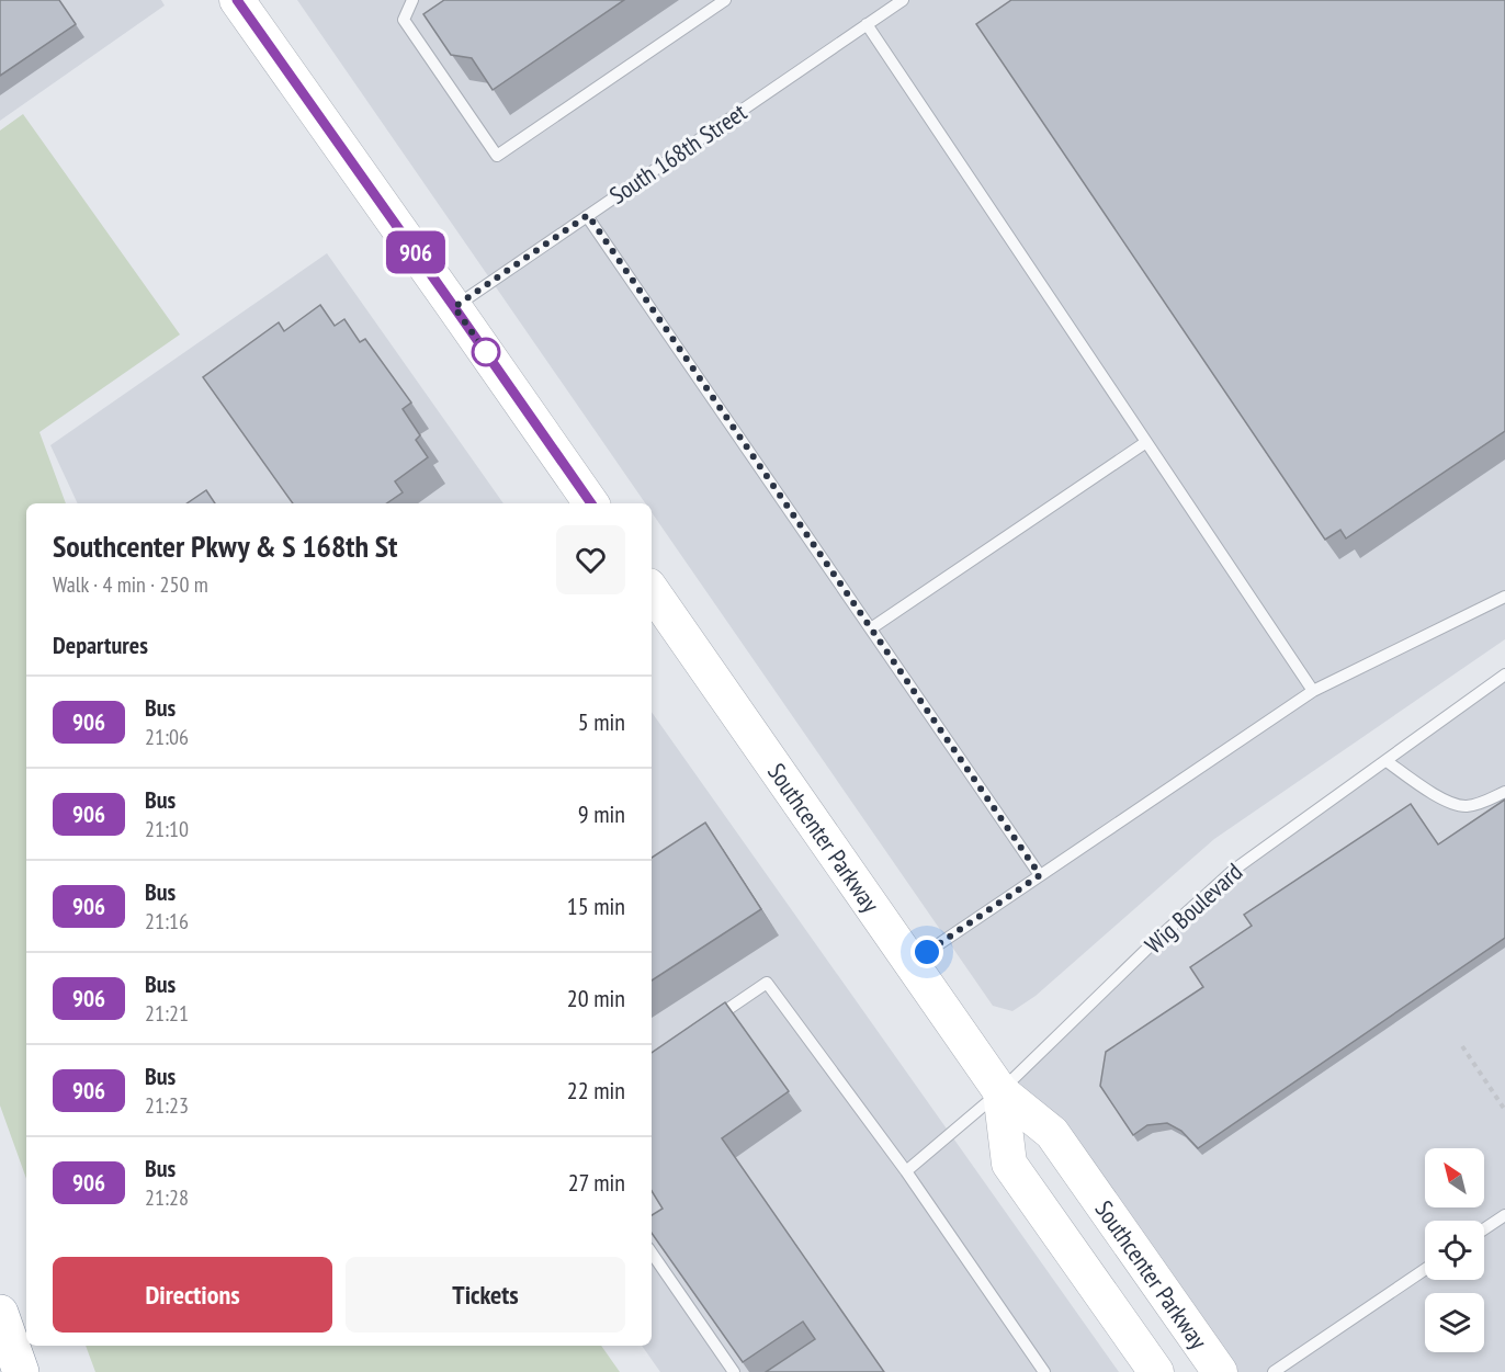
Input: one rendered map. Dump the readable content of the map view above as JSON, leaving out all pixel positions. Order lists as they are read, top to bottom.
{
  "streets": {
    "main road": ["Southcenter Parkway"],
    "lane": ["South 168th Street", "Wig Boulevard"]
  },
  "crossings": [
    ["Southcenter Parkway", "Wig Boulevard"]
  ],
  "lines": ["bus line 906"],
  "north": "top left",
  "page": {
    "on_map": "906",
    "heading": [
      ["Southcenter Pkwy & S 168th St", "Walk · 4 min · 250 m"],
      "Departures"
    ],
    "list": [
      {
        "mark": "906",
        "name": "Bus",
        "note": "21:06",
        "value": "5 min"
      },
      {
        "mark": "906",
        "name": "Bus",
        "note": "21:10",
        "value": "9 min"
      },
      {
        "mark": "906",
        "name": "Bus",
        "note": "21:16",
        "value": "15 min"
      },
      {
        "mark": "906",
        "name": "Bus",
        "note": "21:21",
        "value": "20 min"
      },
      {
        "mark": "906",
        "name": "Bus",
        "note": "21:23",
        "value": "22 min"
      },
      {
        "mark": "906",
        "name": "Bus",
        "note": "21:28",
        "value": "27 min"
      }
    ],
    "buttons": ["Directions", "Tickets"]
  }
}
